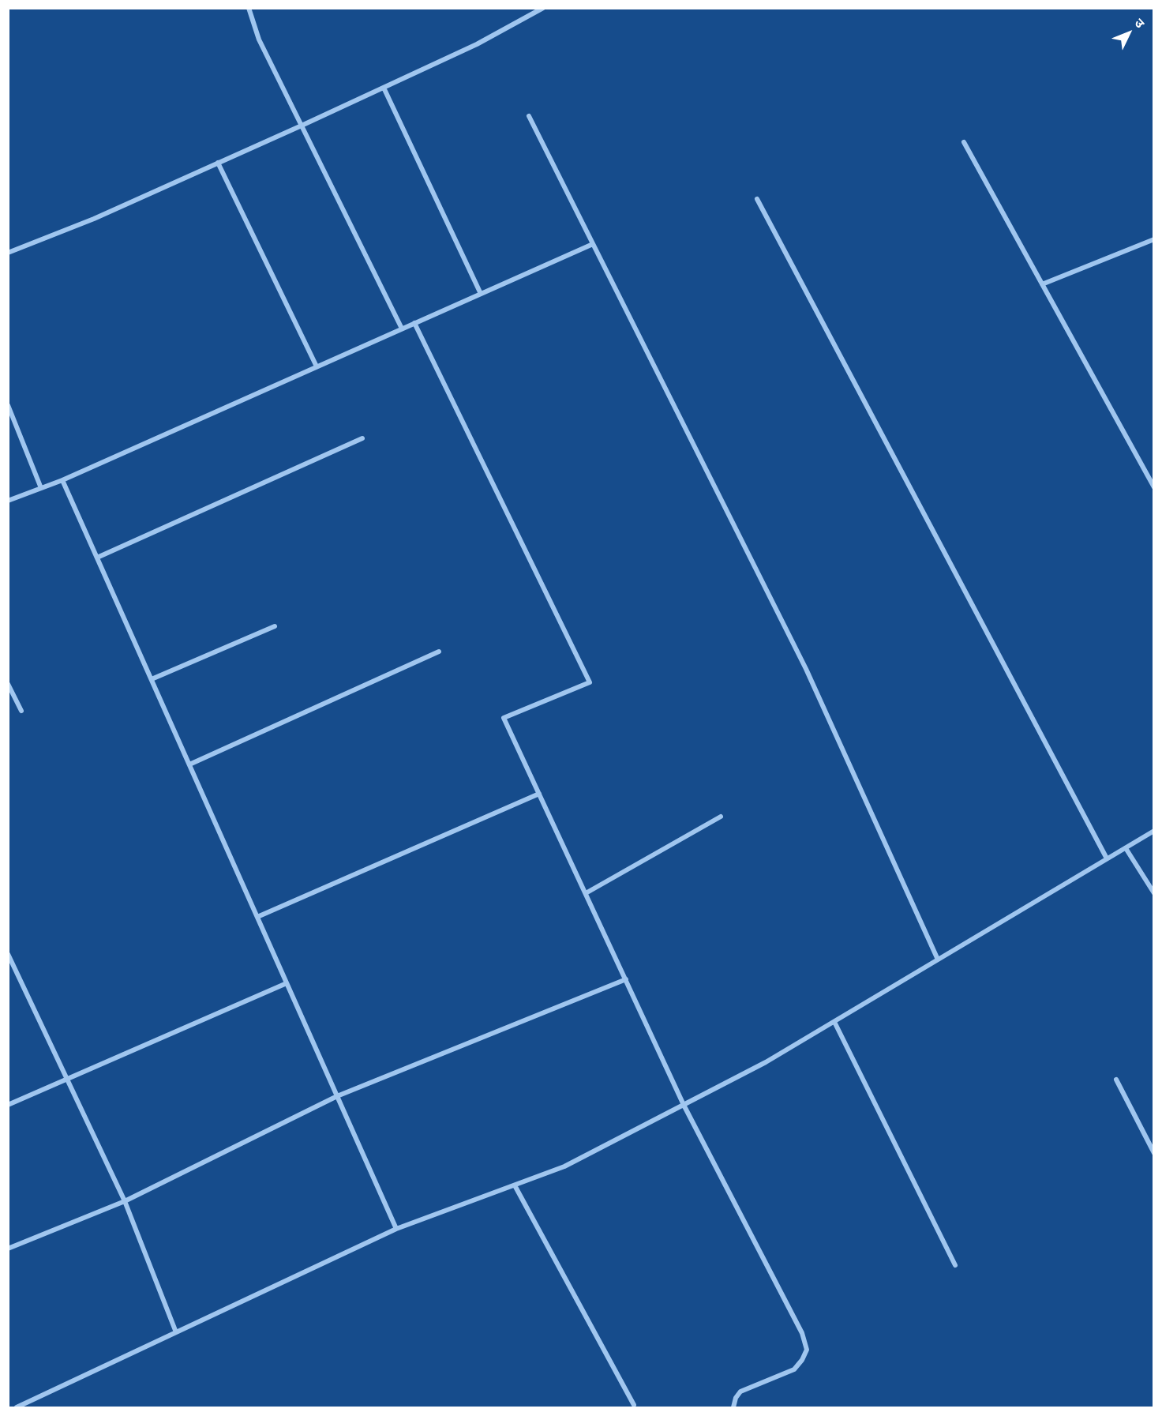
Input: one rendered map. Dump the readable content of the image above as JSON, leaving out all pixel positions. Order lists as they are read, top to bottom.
{
  "north": "top right"
}
